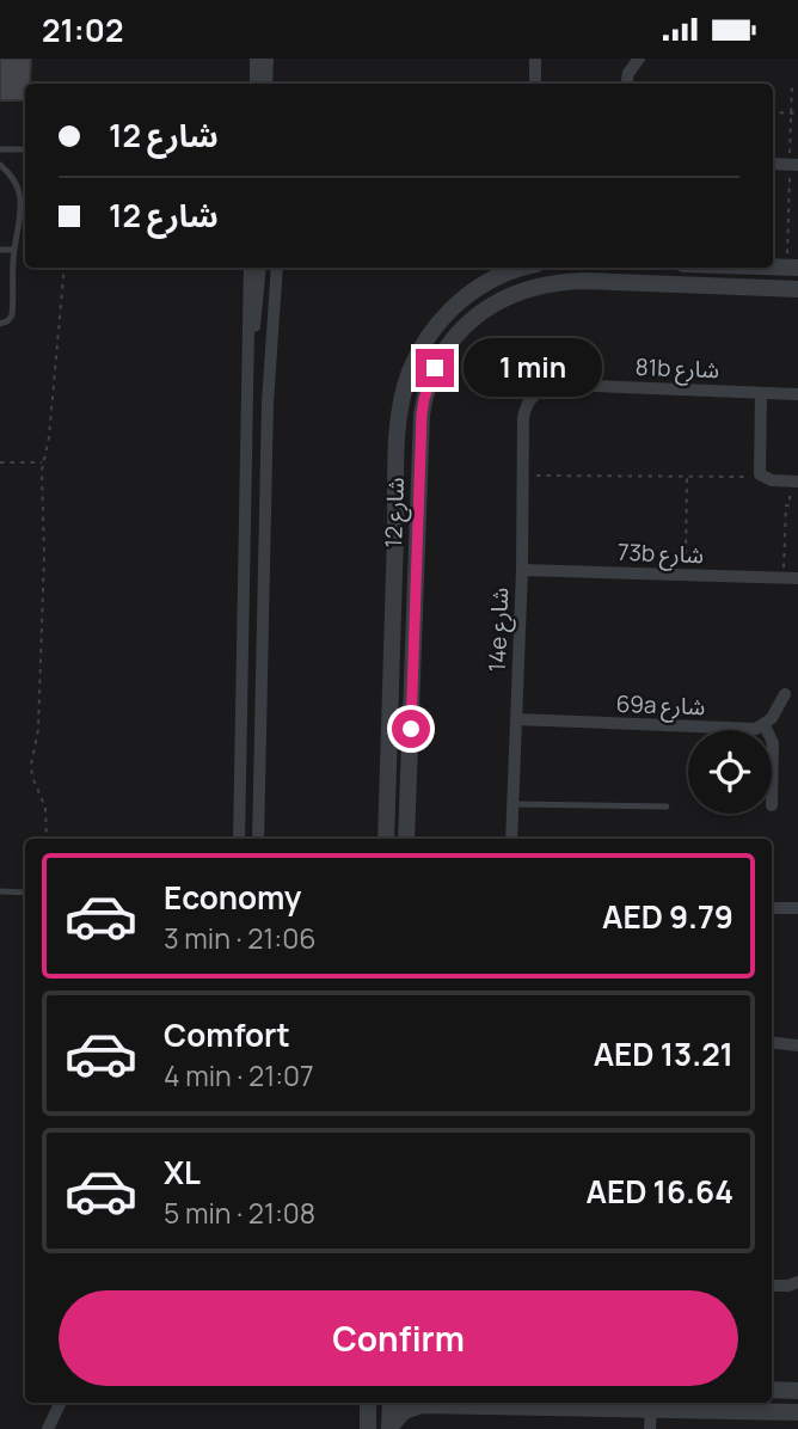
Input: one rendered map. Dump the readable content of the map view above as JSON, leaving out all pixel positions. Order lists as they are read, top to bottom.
{
  "streets": {
    "street": [
      "81b شارع",
      "شارع 12",
      "73b شارع",
      "14e شارع",
      "69a شارع"
    ]
  },
  "crossings": [
    ["81b شارع", "14e شارع"],
    ["73b شارع", "14e شارع"],
    ["14e شارع", "69a شارع"]
  ],
  "page": {
    "status": "21:02",
    "banner": ["شارع 12", "شارع 12"],
    "bubble": "1 min",
    "list": [
      {
        "name": "Economy",
        "note": "3 min · 21:06",
        "value": "AED 9.79"
      },
      {
        "name": "Comfort",
        "note": "4 min · 21:07",
        "value": "AED 13.21"
      },
      {
        "name": "XL",
        "note": "5 min · 21:08",
        "value": "AED 16.64"
      }
    ],
    "buttons": "Confirm"
  }
}
